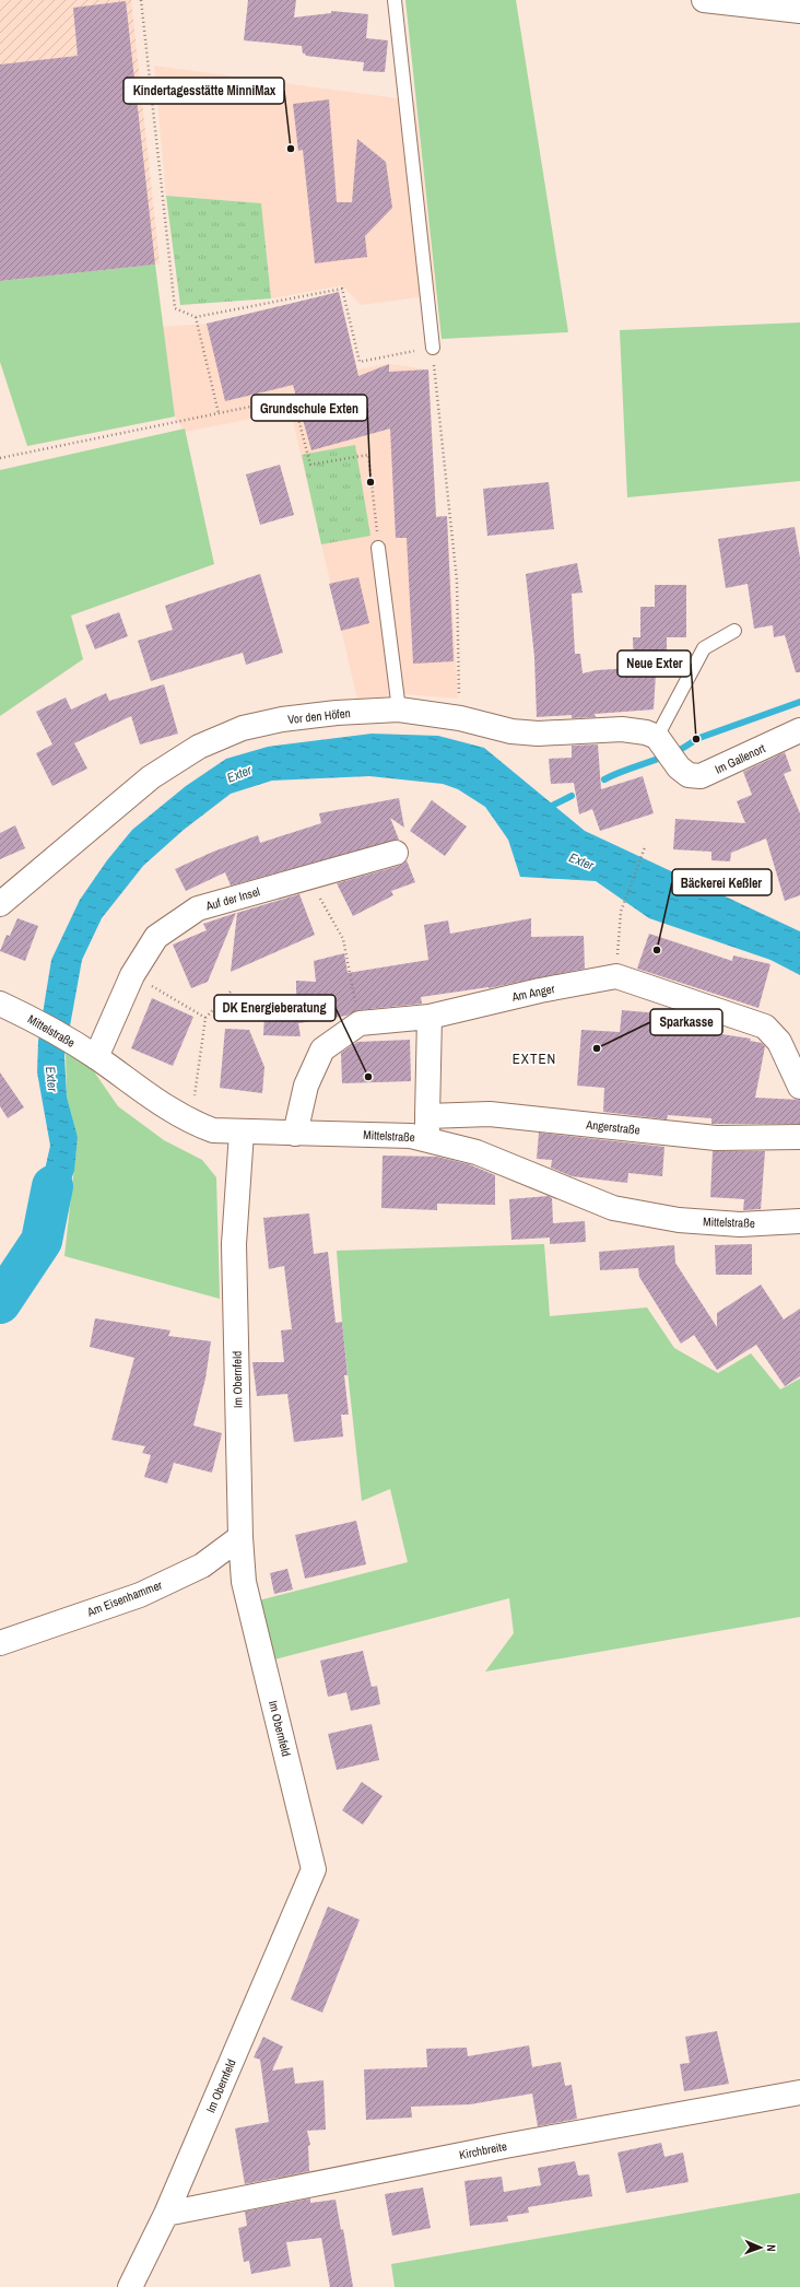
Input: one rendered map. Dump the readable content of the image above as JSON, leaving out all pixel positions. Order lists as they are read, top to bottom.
{
  "streets": {
    "street": [
      "Vor den Höfen",
      "Im Gallenort",
      "Auf der Insel",
      "Am Anger",
      "Mittelstraße",
      "Angerstraße",
      "Im Obernfeld",
      "Am Eisenhammer",
      "Kirchbreite"
    ]
  },
  "crossings": [
    ["Vor den Höfen", "Im Gallenort"],
    ["Auf der Insel", "Mittelstraße"],
    ["Am Anger", "Mittelstraße"],
    ["Mittelstraße", "Im Obernfeld"],
    ["Im Obernfeld", "Am Eisenhammer"],
    ["Im Obernfeld", "Kirchbreite"]
  ],
  "districts": ["EXTEN"],
  "water": ["Exter"],
  "places": [
    "Kindertagesstätte MinniMax",
    "Grundschule Exten",
    "Neue Exter",
    "Bäckerei Keßler",
    "Sparkasse",
    "DK Energieberatung"
  ],
  "north": "right"
}
